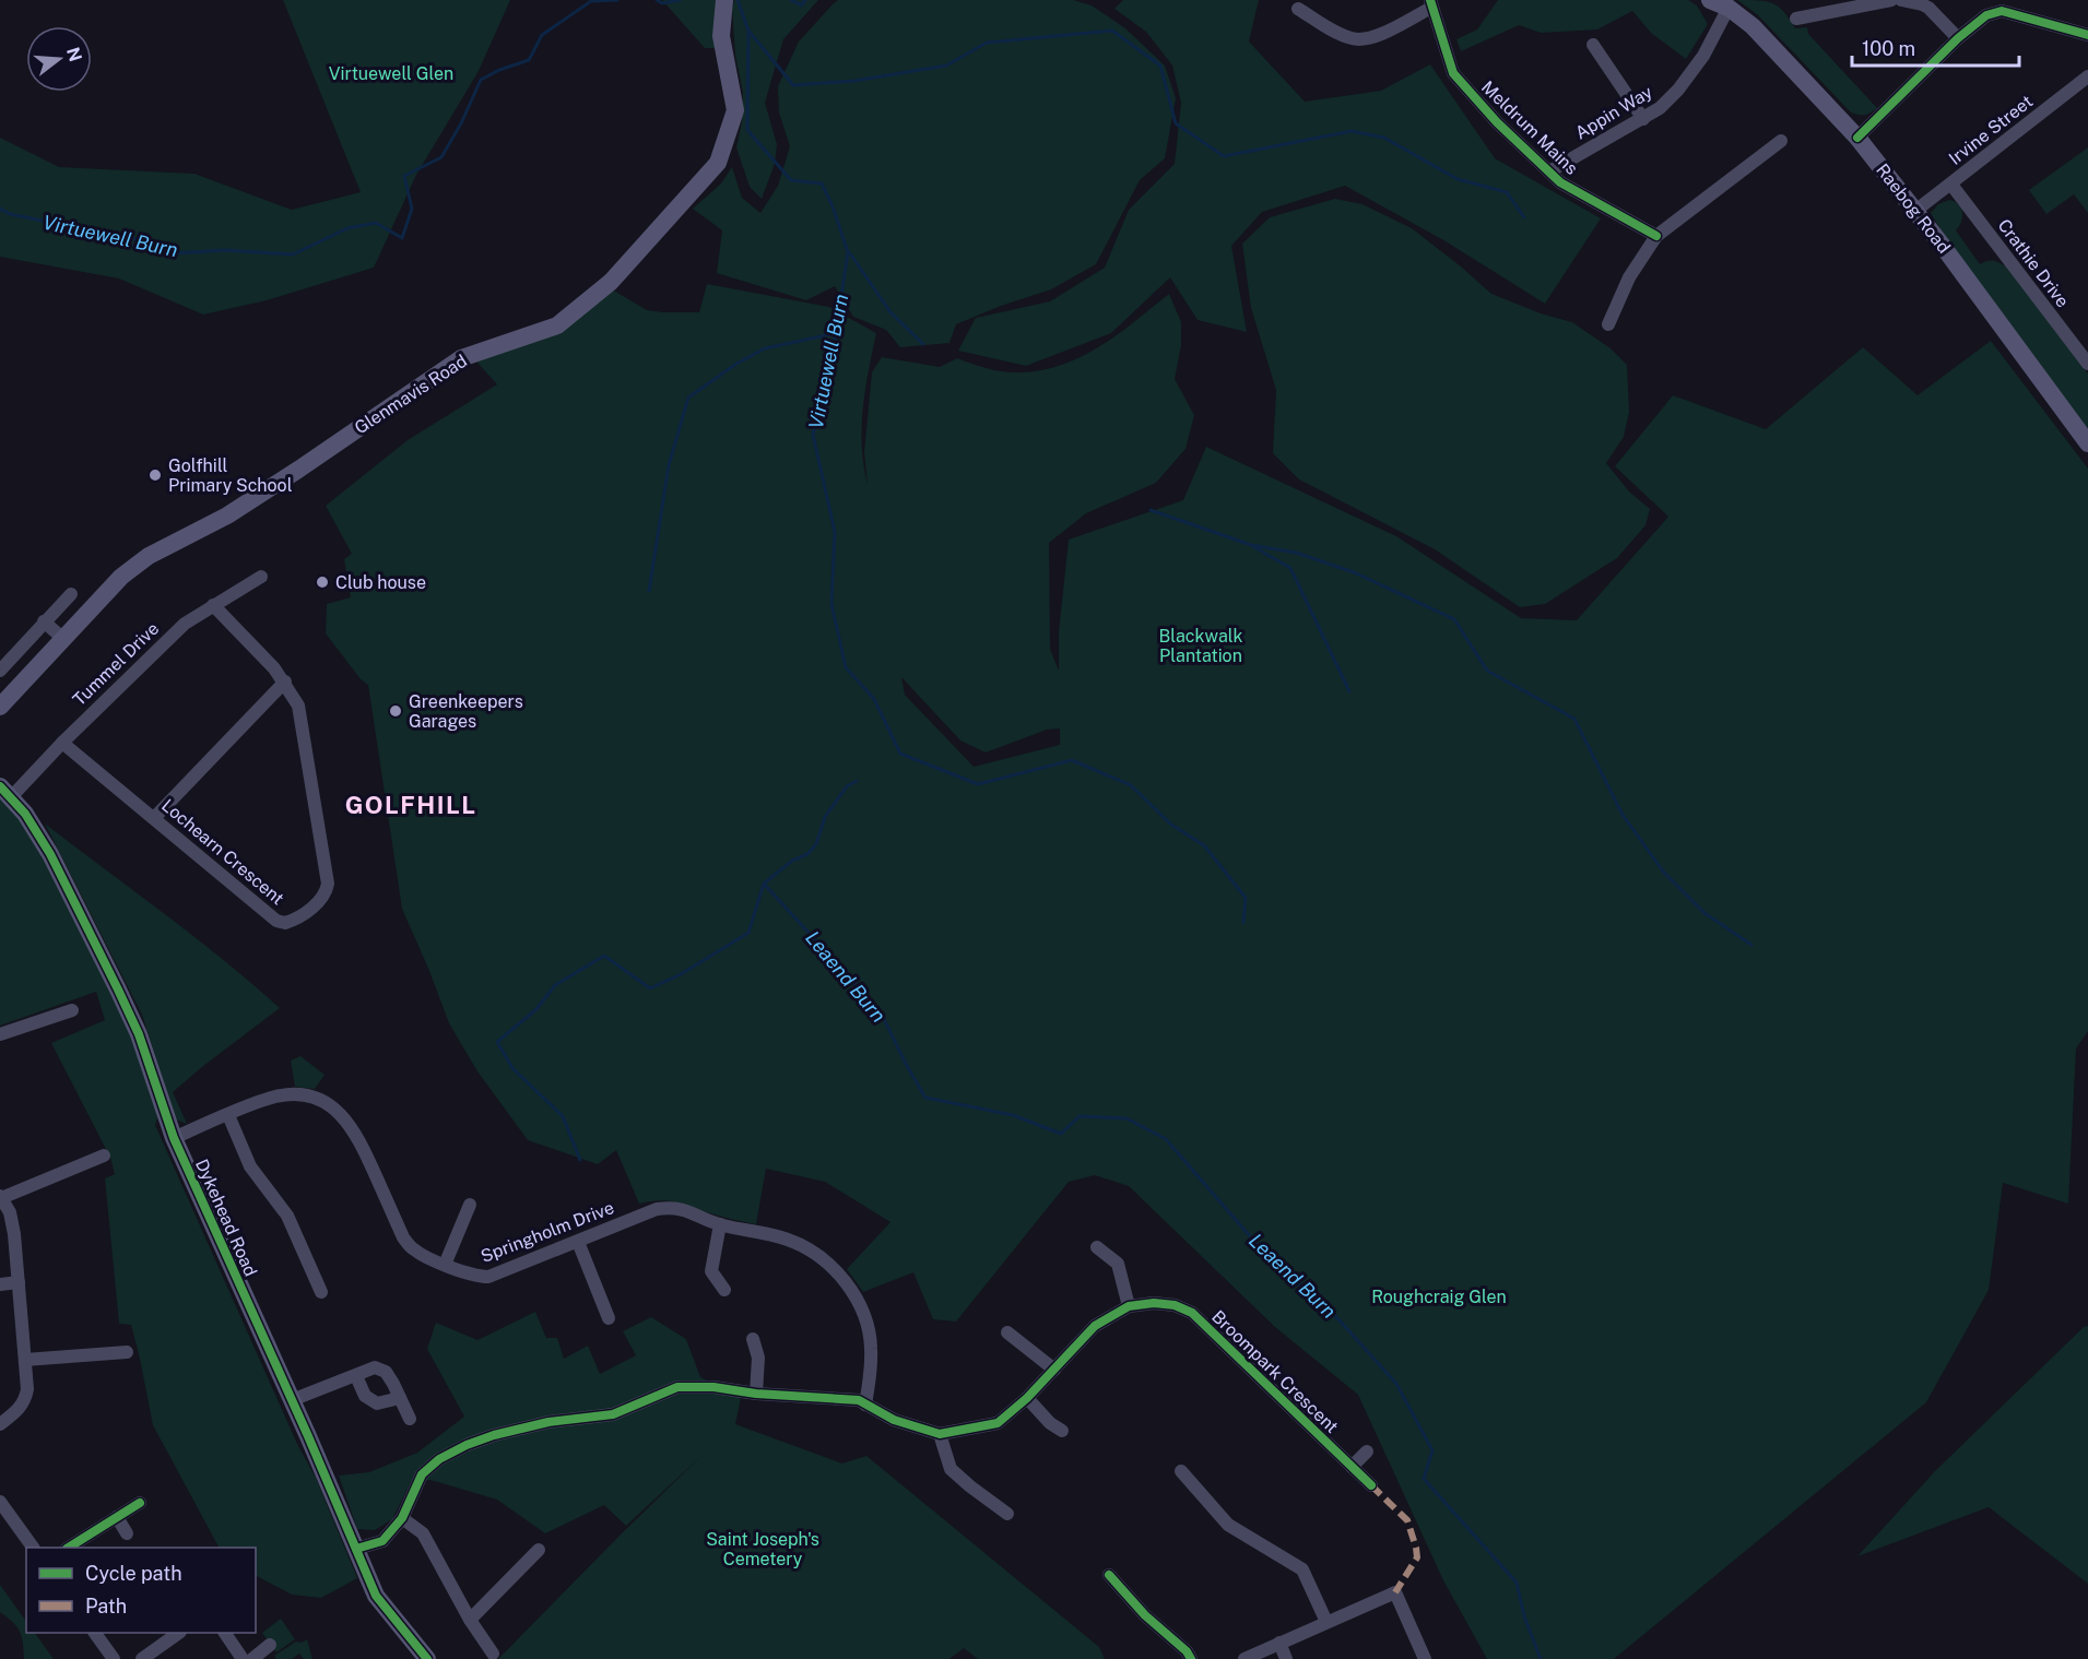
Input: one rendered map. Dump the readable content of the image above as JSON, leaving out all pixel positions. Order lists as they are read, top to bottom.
{
  "streets": {
    "main road": ["Raebog Road", "Glenmavis Road", "Dykehead Road"],
    "street": [
      "Appin Way",
      "Meldrum Mains",
      "Irvine Street",
      "Crathie Drive",
      "Tummel Drive",
      "Lochearn Crescent",
      "Springholm Drive",
      "Broompark Crescent"
    ]
  },
  "crossings": [
    ["Appin Way", "Meldrum Mains"],
    ["Appin Way", "Raebog Road"],
    ["Irvine Street", "Raebog Road"],
    ["Irvine Street", "Crathie Drive"],
    ["Tummel Drive", "Lochearn Crescent"],
    ["Tummel Drive", "Dykehead Road"],
    ["Dykehead Road", "Springholm Drive"],
    ["Dykehead Road", "Broompark Crescent"],
    ["Springholm Drive", "Broompark Crescent"]
  ],
  "districts": ["GOLFHILL"],
  "water": ["Virtuewell Burn", "Leaend Burn"],
  "parks": [
    "Virtuewell Glen",
    "Blackwalk Plantation",
    "Roughcraig Glen",
    "Saint Joseph's Cemetery"
  ],
  "places": ["Golfhill Primary School", "Club house", "Greenkeepers Garages"],
  "legend": ["Cycle path", "Path"],
  "scale_bar": "100 m",
  "north": "right"
}
